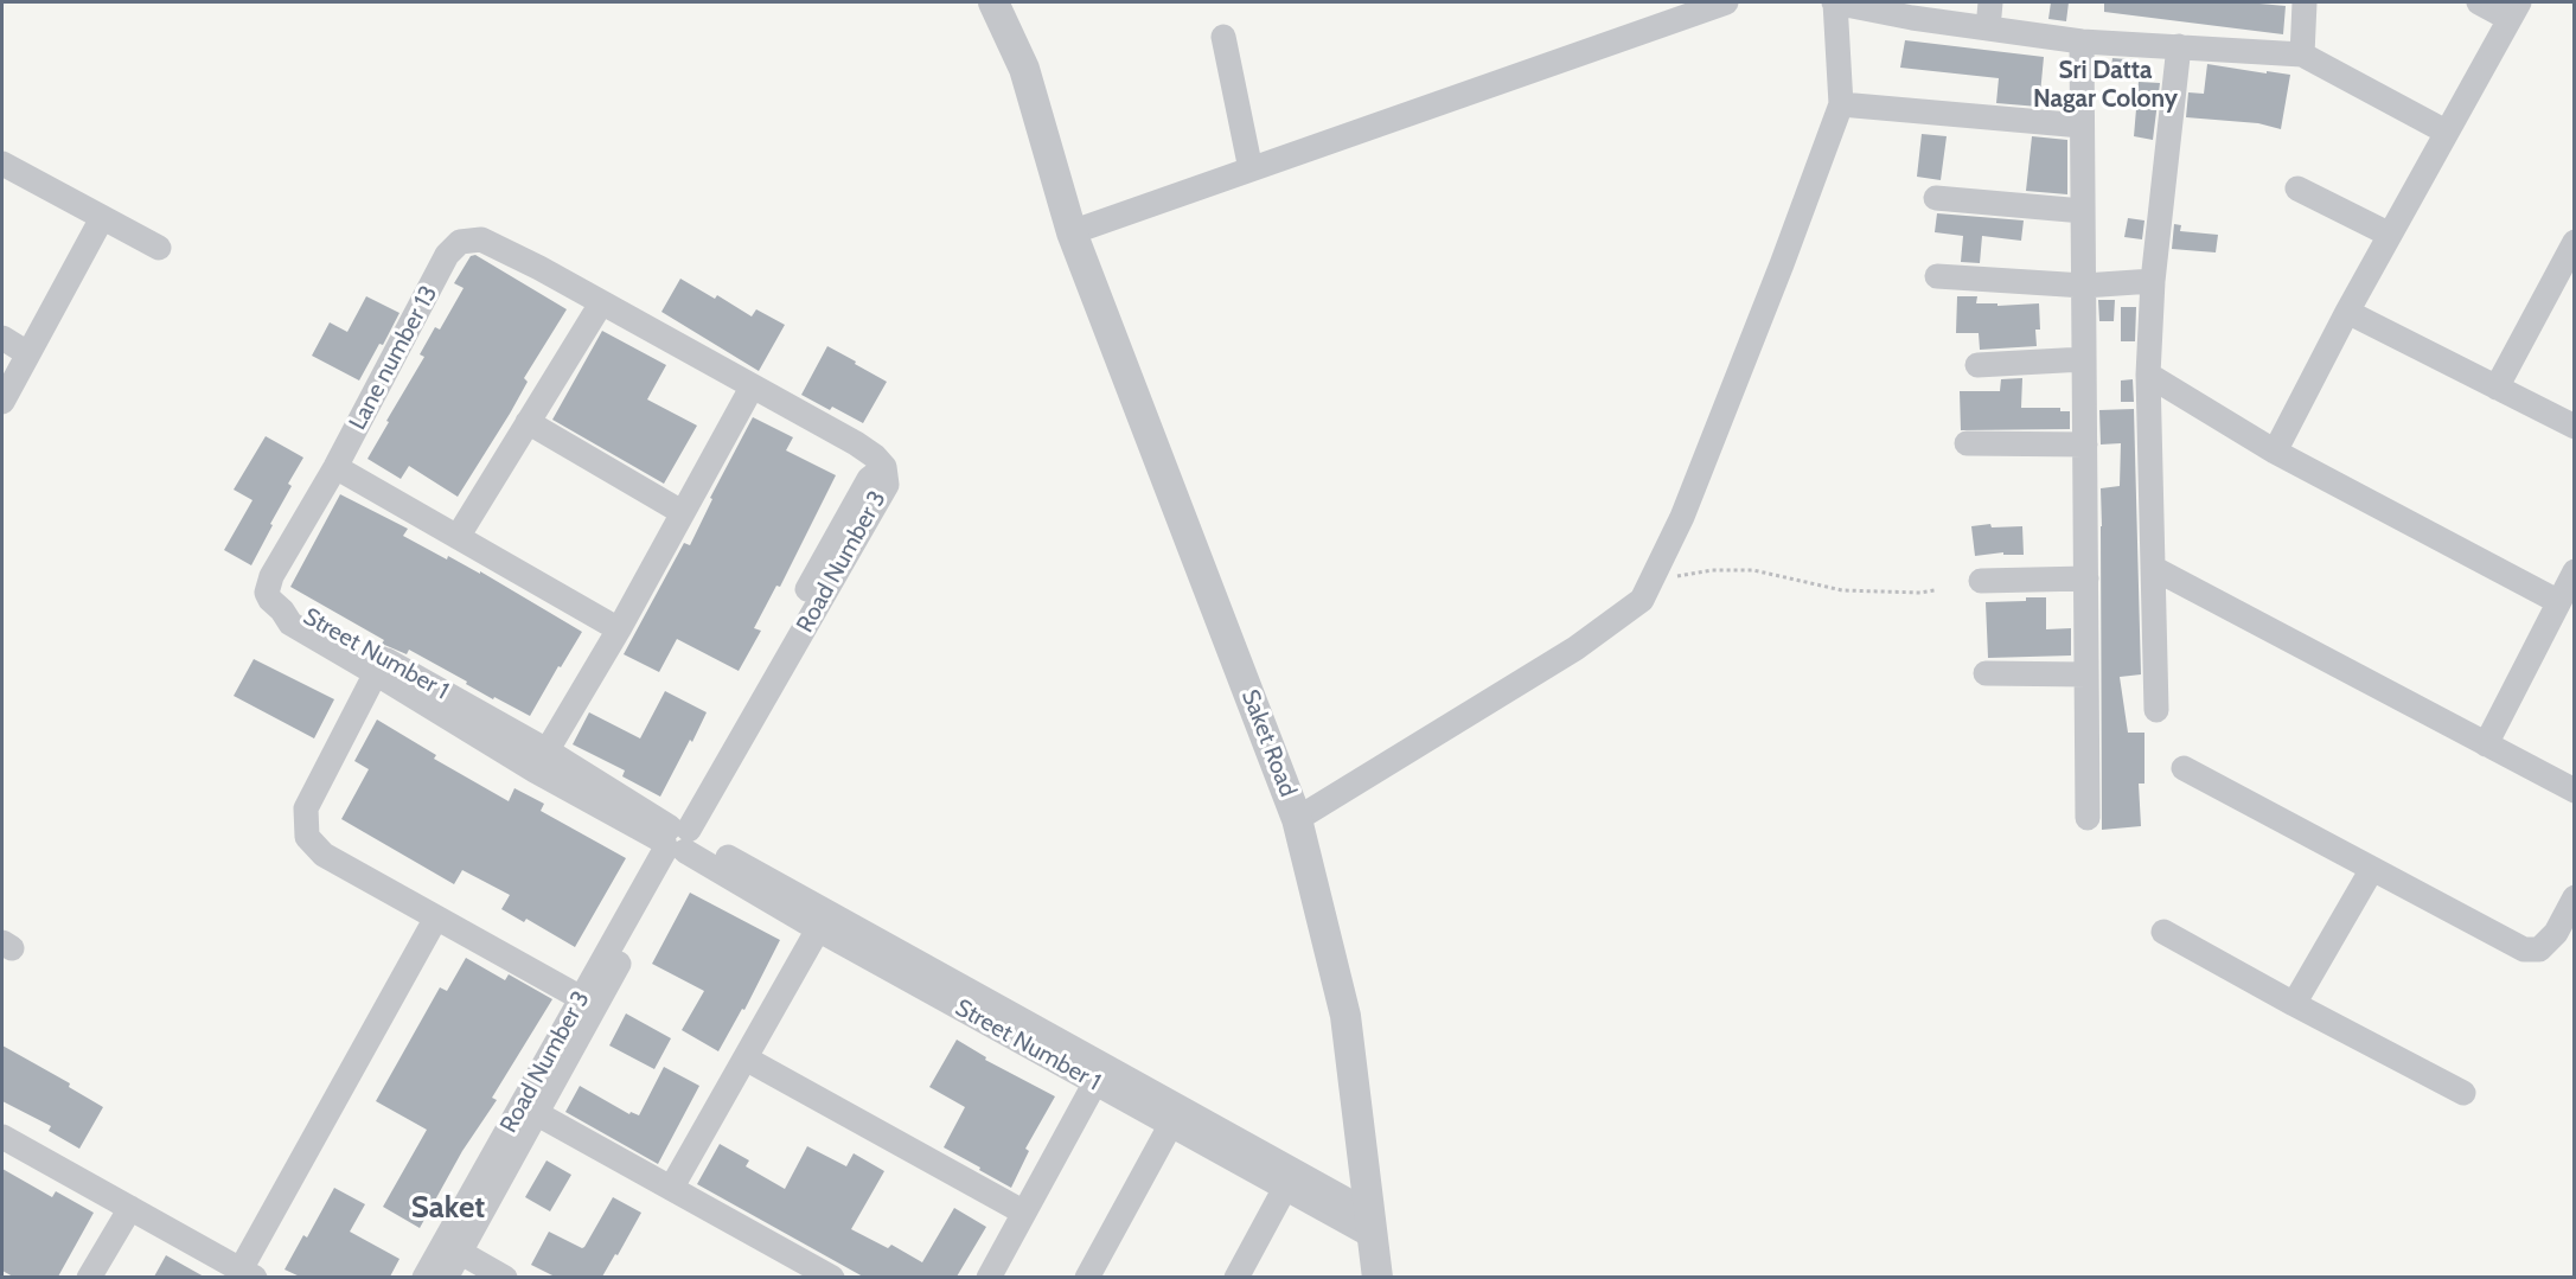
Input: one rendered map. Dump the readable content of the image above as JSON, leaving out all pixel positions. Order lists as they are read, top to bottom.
{
  "streets": {
    "street": [
      "Lane number 13",
      "Road Number 3",
      "Street Number 1",
      "Saket Road"
    ]
  },
  "crossings": [
    ["Lane number 13", "Street Number 1"],
    ["Road Number 3", "Street Number 1"],
    ["Street Number 1", "Saket Road"]
  ],
  "districts": ["Sri Datta Nagar Colony", "Saket"]
}
